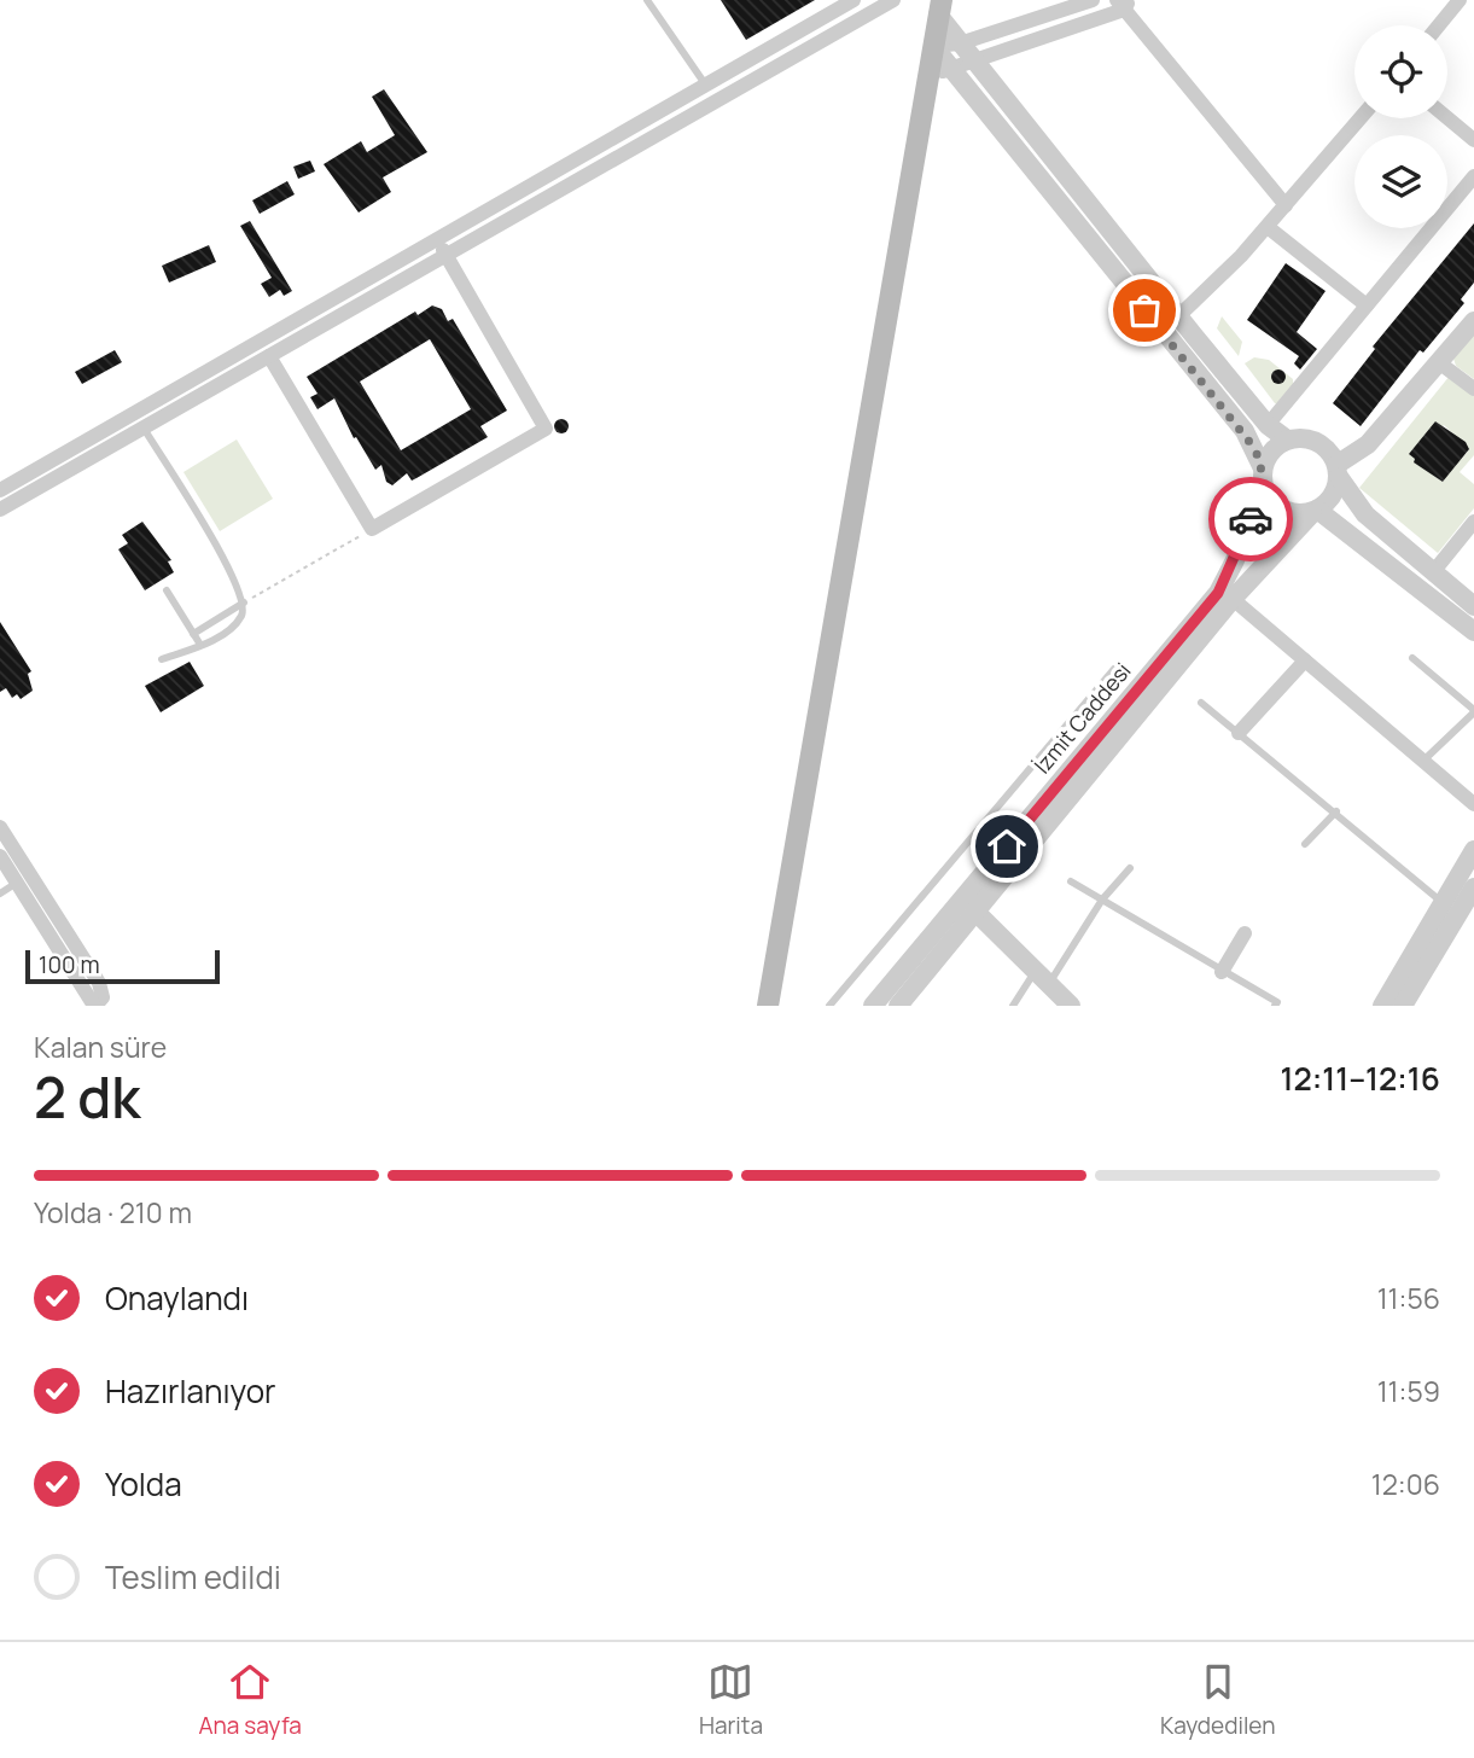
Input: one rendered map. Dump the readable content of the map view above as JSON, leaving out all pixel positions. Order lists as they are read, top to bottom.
{
  "streets": {
    "street": ["İzmit Caddesi"]
  },
  "scale_bar": "100 m",
  "page": {
    "scale": "100 m",
    "heading": ["2 dk", "Kalan süre", "12:11–12:16"],
    "bar": "Yolda · 210 m",
    "list": [
      ["Onaylandı", "11:56"],
      ["Hazırlanıyor", "11:59"],
      ["Yolda", "12:06"],
      "Teslim edildi"
    ],
    "tabs": ["Ana sayfa", "Harita", "Kaydedilen"]
  }
}
